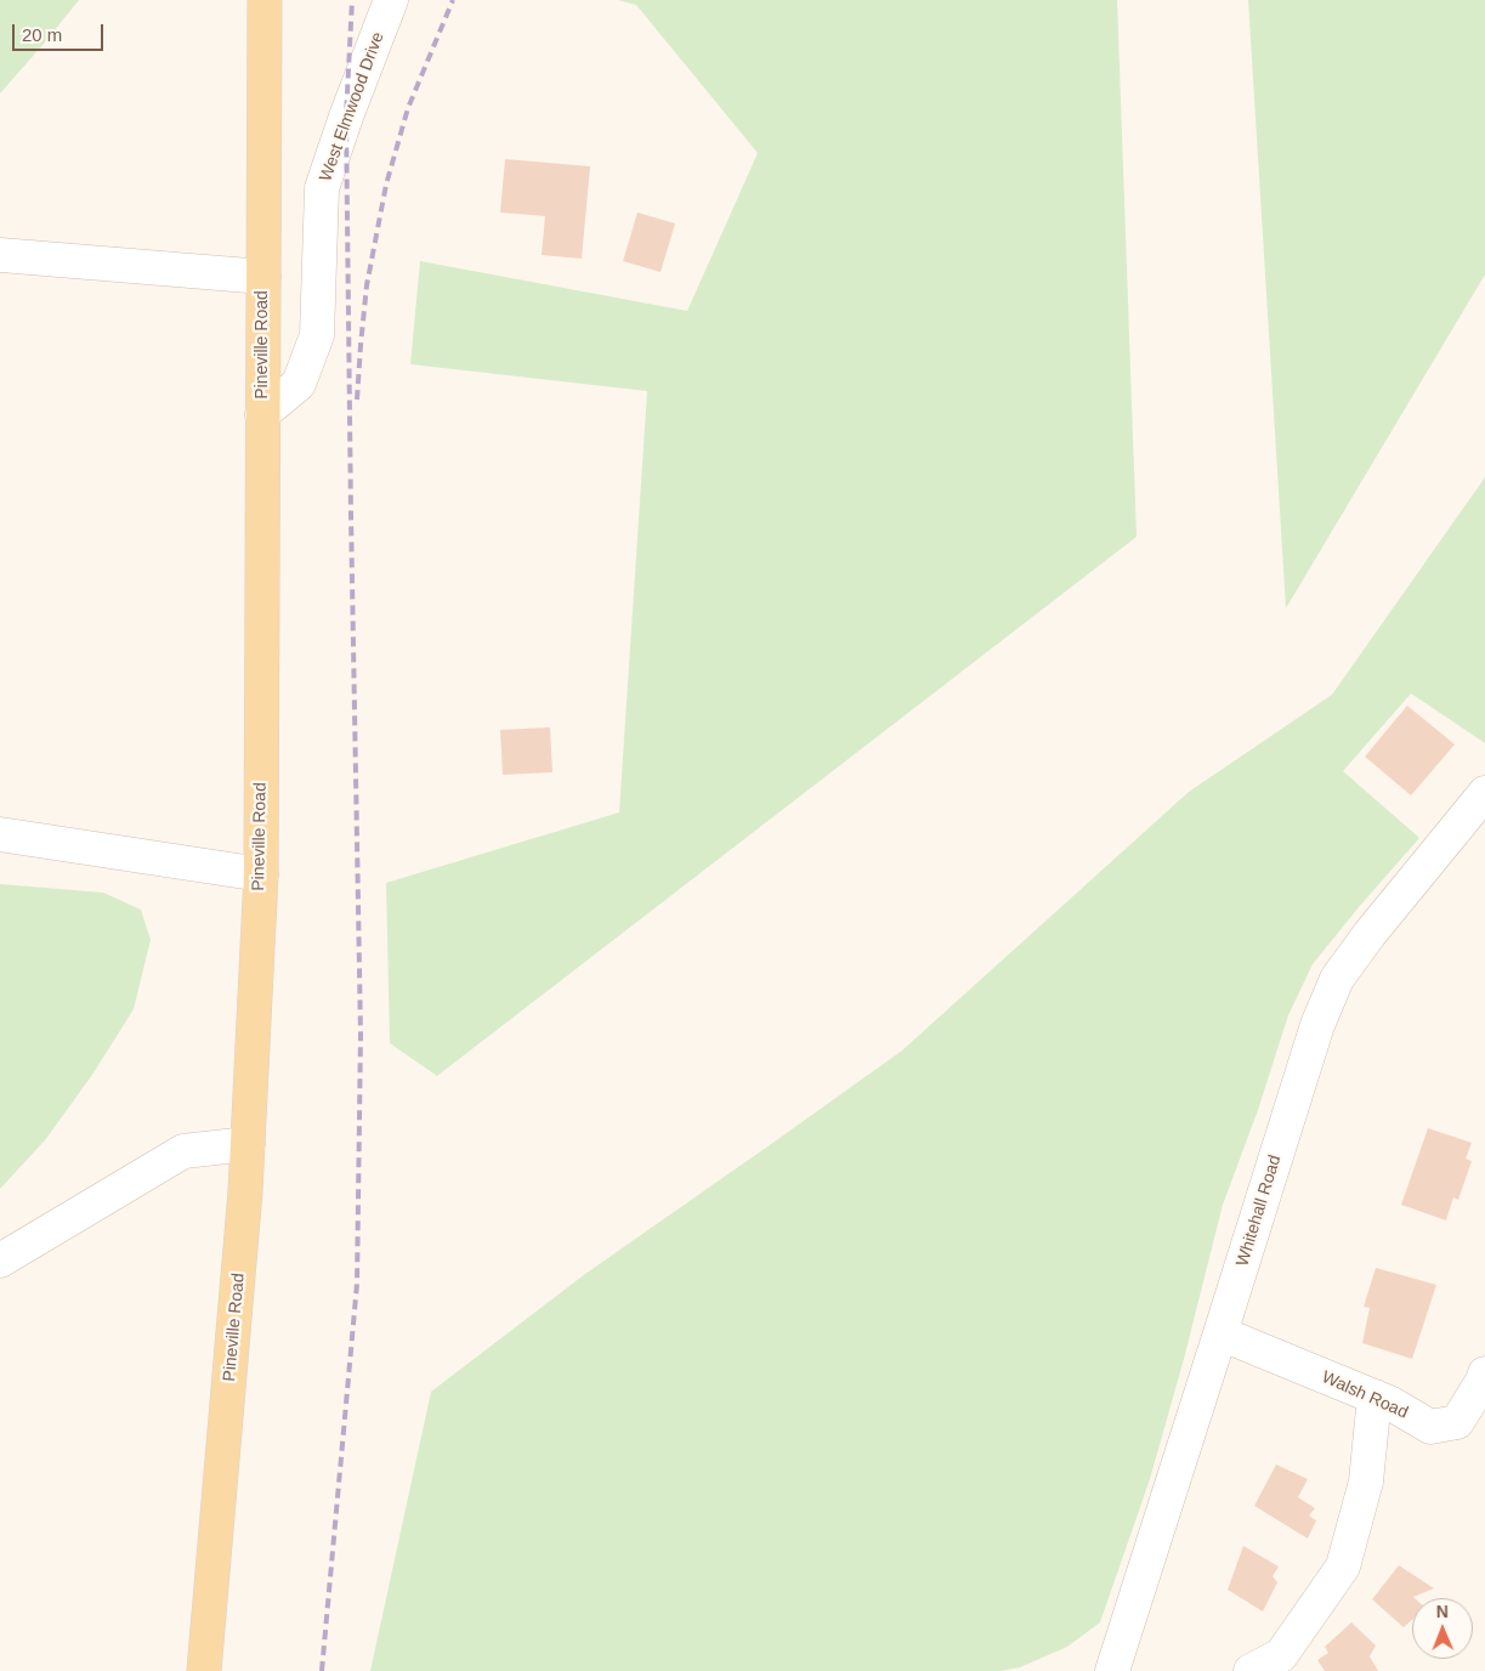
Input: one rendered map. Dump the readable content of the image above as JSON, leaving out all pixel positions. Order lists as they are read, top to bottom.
{
  "streets": {
    "main road": ["Pineville Road"],
    "street": ["West Elmwood Drive", "Whitehall Road", "Walsh Road"]
  },
  "crossings": [
    ["West Elmwood Drive", "Pineville Road"],
    ["Whitehall Road", "Walsh Road"]
  ],
  "scale_bar": "20 m",
  "north": "top"
}
